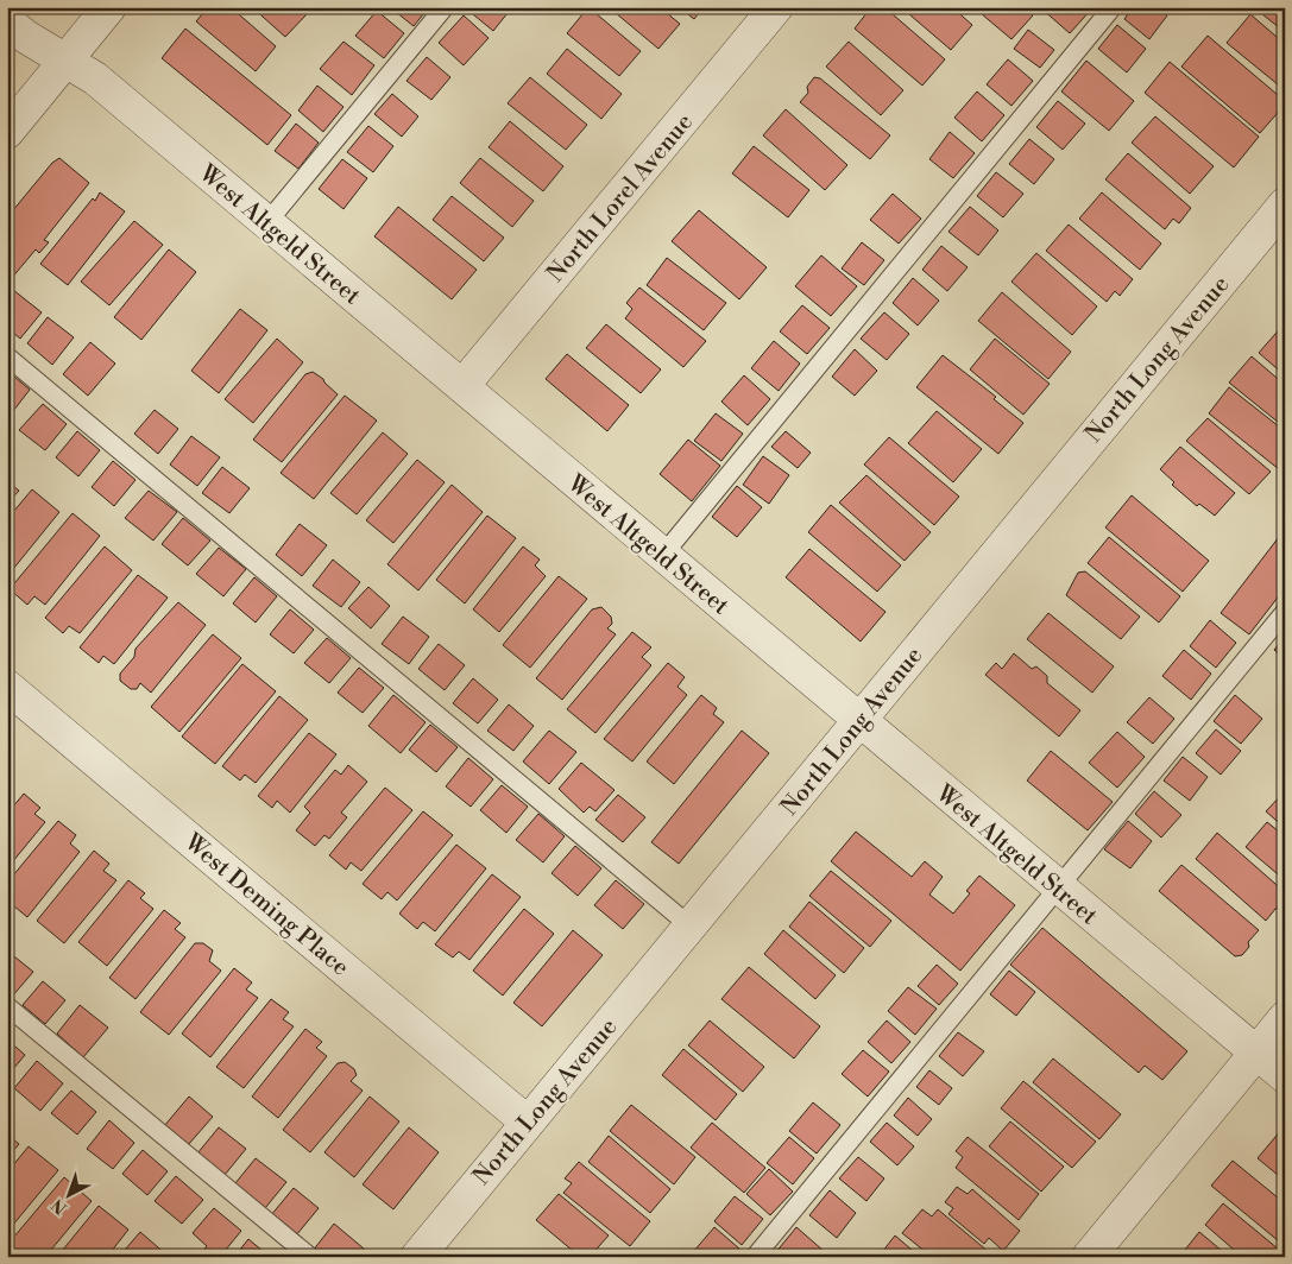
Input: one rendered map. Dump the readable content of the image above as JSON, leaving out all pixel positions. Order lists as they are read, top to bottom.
{
  "streets": {
    "street": [
      "North Lorel Avenue",
      "West Altgeld Street",
      "North Long Avenue",
      "West Deming Place"
    ]
  },
  "crossings": [
    ["North Lorel Avenue", "West Altgeld Street"],
    ["West Altgeld Street", "North Long Avenue"],
    ["North Long Avenue", "West Deming Place"]
  ],
  "north": "bottom left"
}
